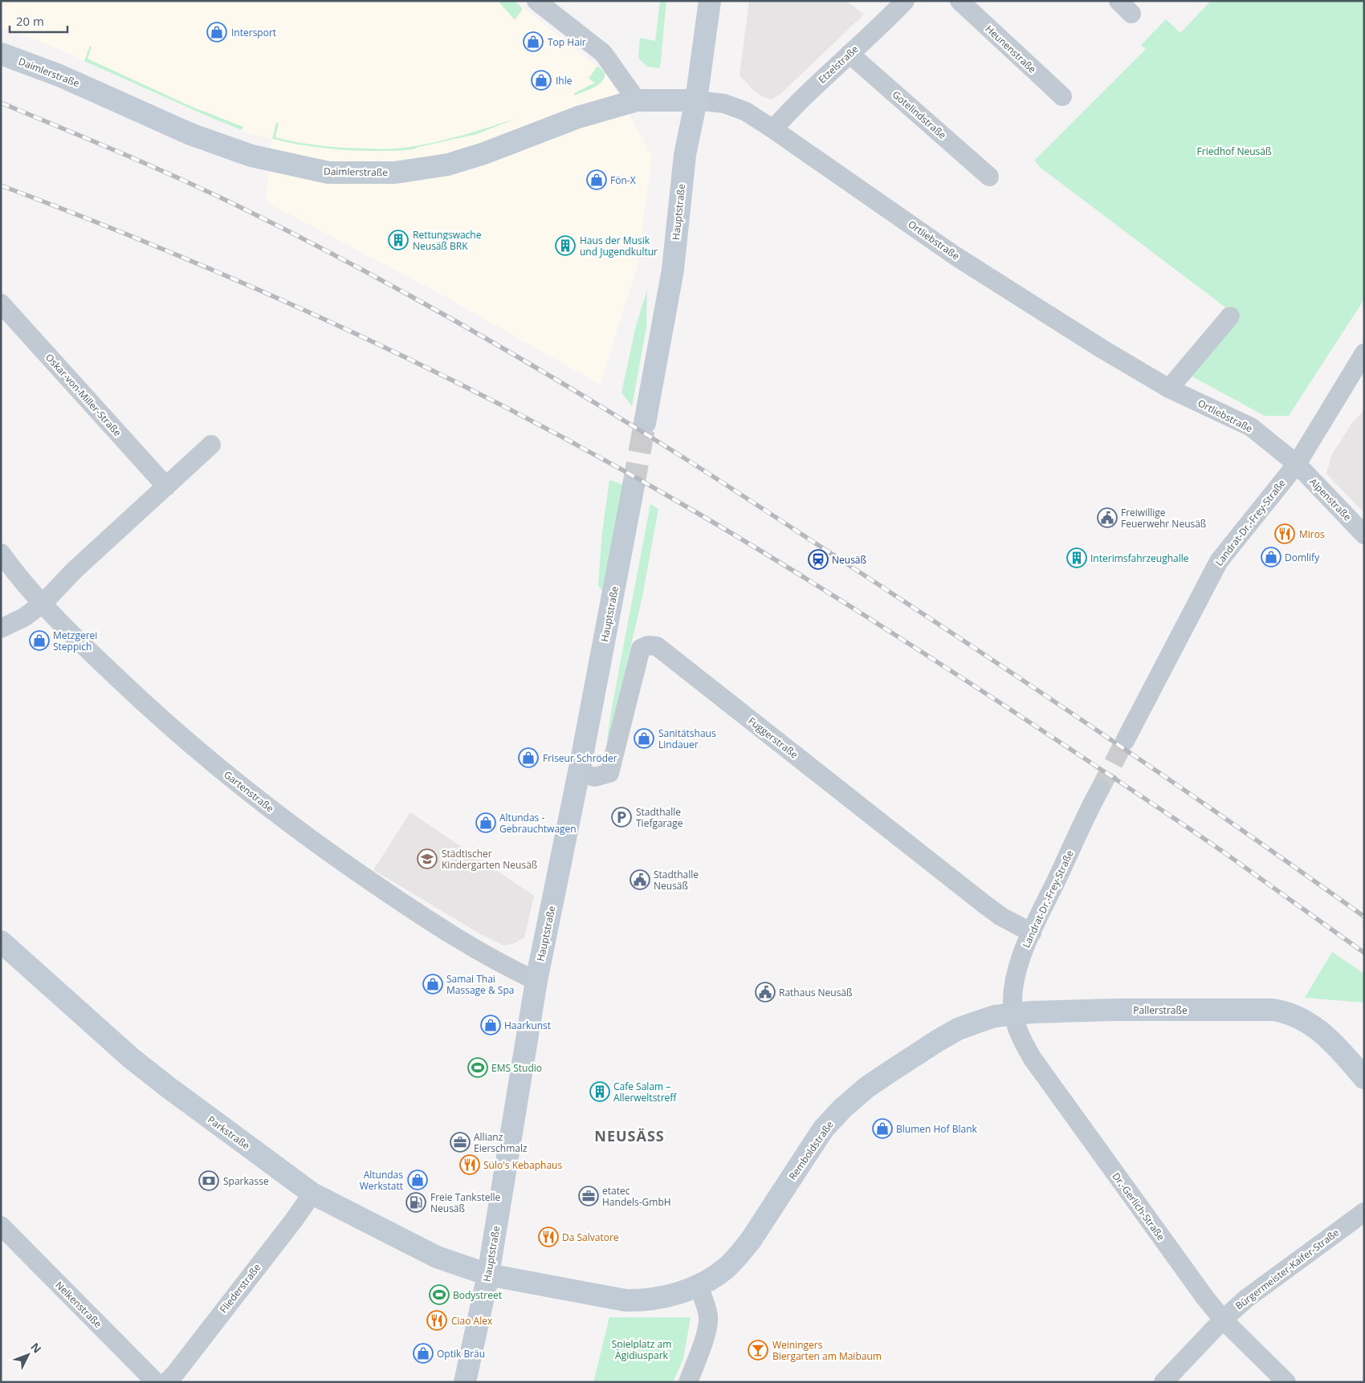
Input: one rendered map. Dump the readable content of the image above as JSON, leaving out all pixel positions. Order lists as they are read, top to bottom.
{
  "streets": {
    "street": [
      "Heunenstraße",
      "Etzelstraße",
      "Daimlerstraße",
      "Gotelindstraße",
      "Hauptstraße",
      "Ortliebstraße",
      "Oskar-von-Miller-Straße",
      "Alpenstraße",
      "Landrat-Dr.-Frey-Straße",
      "Fuggerstraße",
      "Gartenstraße",
      "Pallerstraße",
      "Parkstraße",
      "Remboldstraße",
      "Dr.-Gerlich-Straße",
      "Bürgermeister-Kaifer-Straße",
      "Fliederstraße",
      "Nelkenstraße"
    ]
  },
  "crossings": [
    ["Etzelstraße", "Gotelindstraße"],
    ["Etzelstraße", "Ortliebstraße"],
    ["Daimlerstraße", "Hauptstraße"],
    ["Daimlerstraße", "Ortliebstraße"],
    ["Hauptstraße", "Ortliebstraße"],
    ["Hauptstraße", "Fuggerstraße"],
    ["Hauptstraße", "Gartenstraße"],
    ["Hauptstraße", "Parkstraße"],
    ["Hauptstraße", "Remboldstraße"],
    ["Ortliebstraße", "Alpenstraße"],
    ["Ortliebstraße", "Landrat-Dr.-Frey-Straße"],
    ["Alpenstraße", "Landrat-Dr.-Frey-Straße"],
    ["Landrat-Dr.-Frey-Straße", "Fuggerstraße"],
    ["Landrat-Dr.-Frey-Straße", "Pallerstraße"],
    ["Landrat-Dr.-Frey-Straße", "Remboldstraße"],
    ["Landrat-Dr.-Frey-Straße", "Dr.-Gerlich-Straße"],
    ["Pallerstraße", "Remboldstraße"],
    ["Pallerstraße", "Dr.-Gerlich-Straße"],
    ["Parkstraße", "Remboldstraße"],
    ["Parkstraße", "Fliederstraße"],
    ["Remboldstraße", "Dr.-Gerlich-Straße"],
    ["Dr.-Gerlich-Straße", "Bürgermeister-Kaifer-Straße"]
  ],
  "districts": ["NEUSÄSS"],
  "parks": ["Friedhof Neusäß", "Spielplatz am Ägidiuspark"],
  "places": {
    "shop": [
      "Intersport",
      "Top Hair",
      "Ihle",
      "Fön-X",
      "Domlify",
      "Metzgerei Steppich",
      "Sanitätshaus Lindauer",
      "Friseur Schröder",
      "Altundas - Gebrauchtwagen",
      "Samai Thai Massage & Spa",
      "Haarkunst",
      "Blumen Hof Blank",
      "Altundas Werkstatt",
      "Optik Bräu"
    ],
    "building": [
      "Rettungswache Neusäß BRK",
      "Haus der Musik und Jugendkultur",
      "Interimsfahrzeughalle",
      "Cafe Salam – Allerweltstreff"
    ],
    "public building": ["Freiwillige Feuerwehr Neusäß", "Stadthalle Neusäß", "Rathaus Neusäß"],
    "restaurant": [
      "Miros",
      "Sülo's Kebaphaus",
      "Da Salvatore",
      "Ciao Alex"
    ],
    "station": ["Neusäß"],
    "parking": ["Stadthalle Tiefgarage"],
    "school or university": ["Städtischer Kindergarten Neusäß"],
    "sports": ["EMS Studio", "Bodystreet"],
    "office": ["Allianz Eierschmalz", "etatec Handels-GmbH"],
    "bank": ["Sparkasse"],
    "fuel station": ["Freie Tankstelle Neusäß"],
    "bar": ["Weiningers Biergarten am Maibaum"]
  },
  "scale_bar": "20 m",
  "north": "top right"
}
